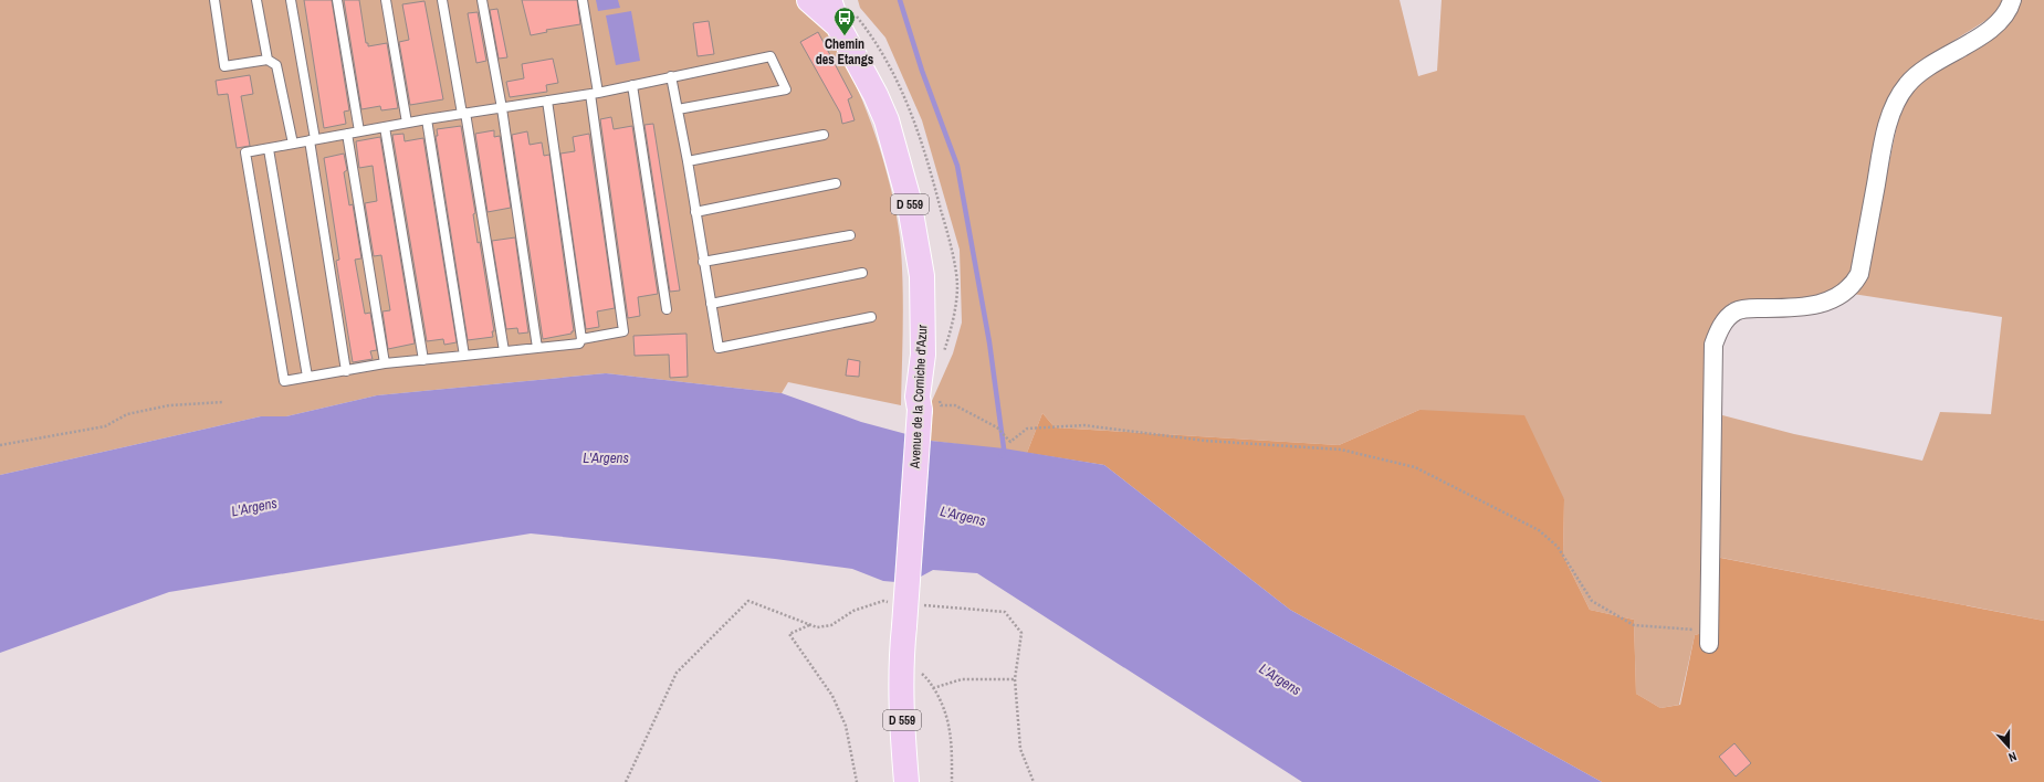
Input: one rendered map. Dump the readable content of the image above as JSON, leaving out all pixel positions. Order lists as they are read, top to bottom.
{
  "streets": {
    "main road": ["D 559", "Avenue de la Corniche d'Azur"]
  },
  "water": ["L'Argens"],
  "places": {
    "bus stop": ["Chemin des Etangs"]
  },
  "north": "bottom"
}
